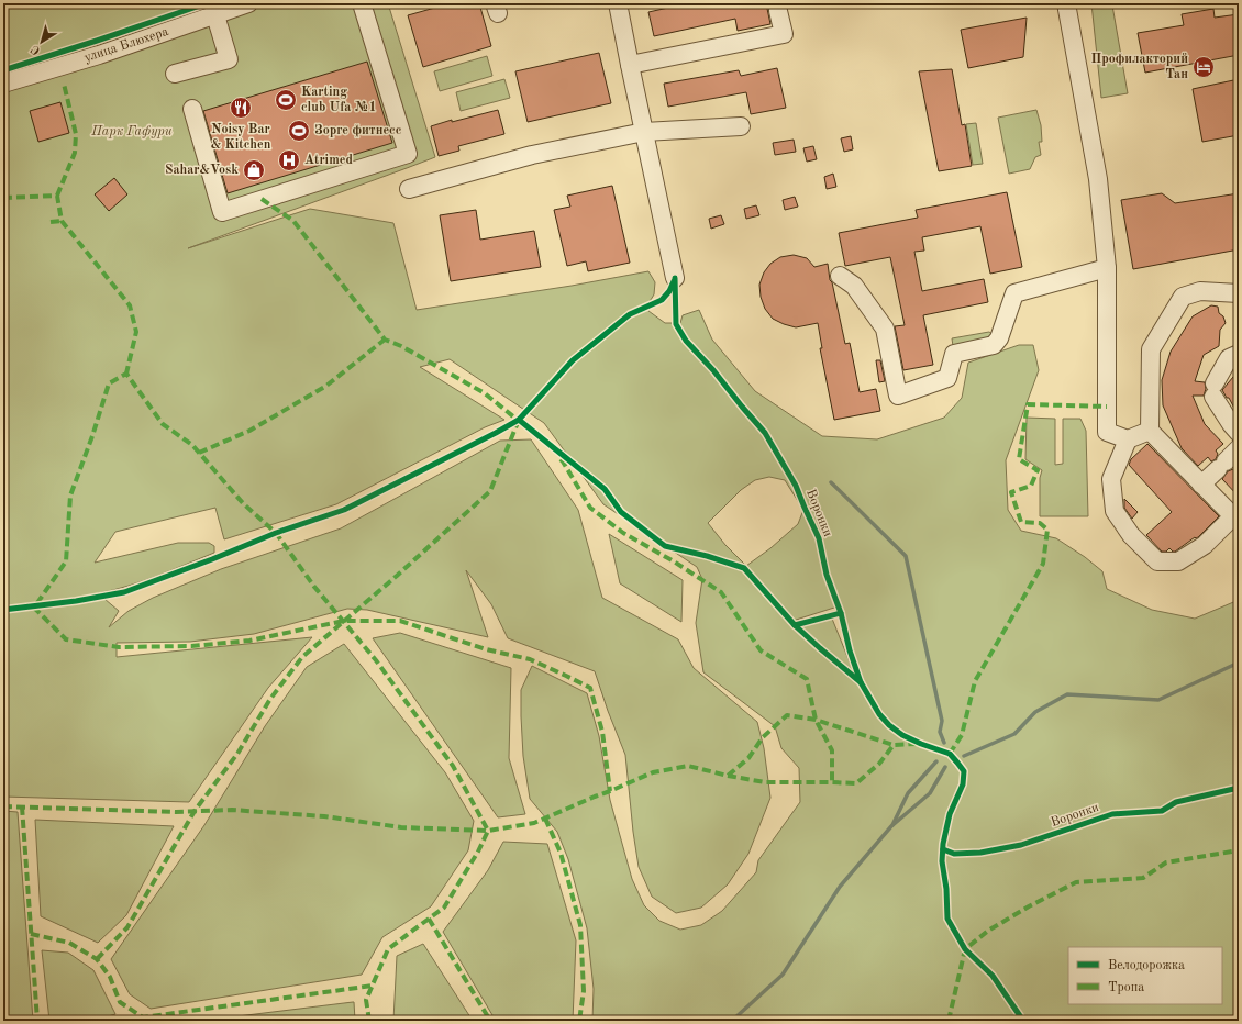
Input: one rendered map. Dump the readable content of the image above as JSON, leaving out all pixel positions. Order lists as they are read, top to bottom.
{
  "streets": {
    "street": ["улица Блюхера"],
    "cycle path": ["Воронки"]
  },
  "parks": ["Парк Гафури"],
  "places": {
    "hotel": ["Профилакторий Тан"],
    "sports": ["Karting club Ufa №1", "Зорге фитнесс"],
    "restaurant": ["Noisy Bar & Kitchen"],
    "hospital": ["Atrimed"],
    "shop": ["Sahar&Vosk"]
  },
  "legend": ["Велодорожка", "Тропа"],
  "north": "bottom left"
}
